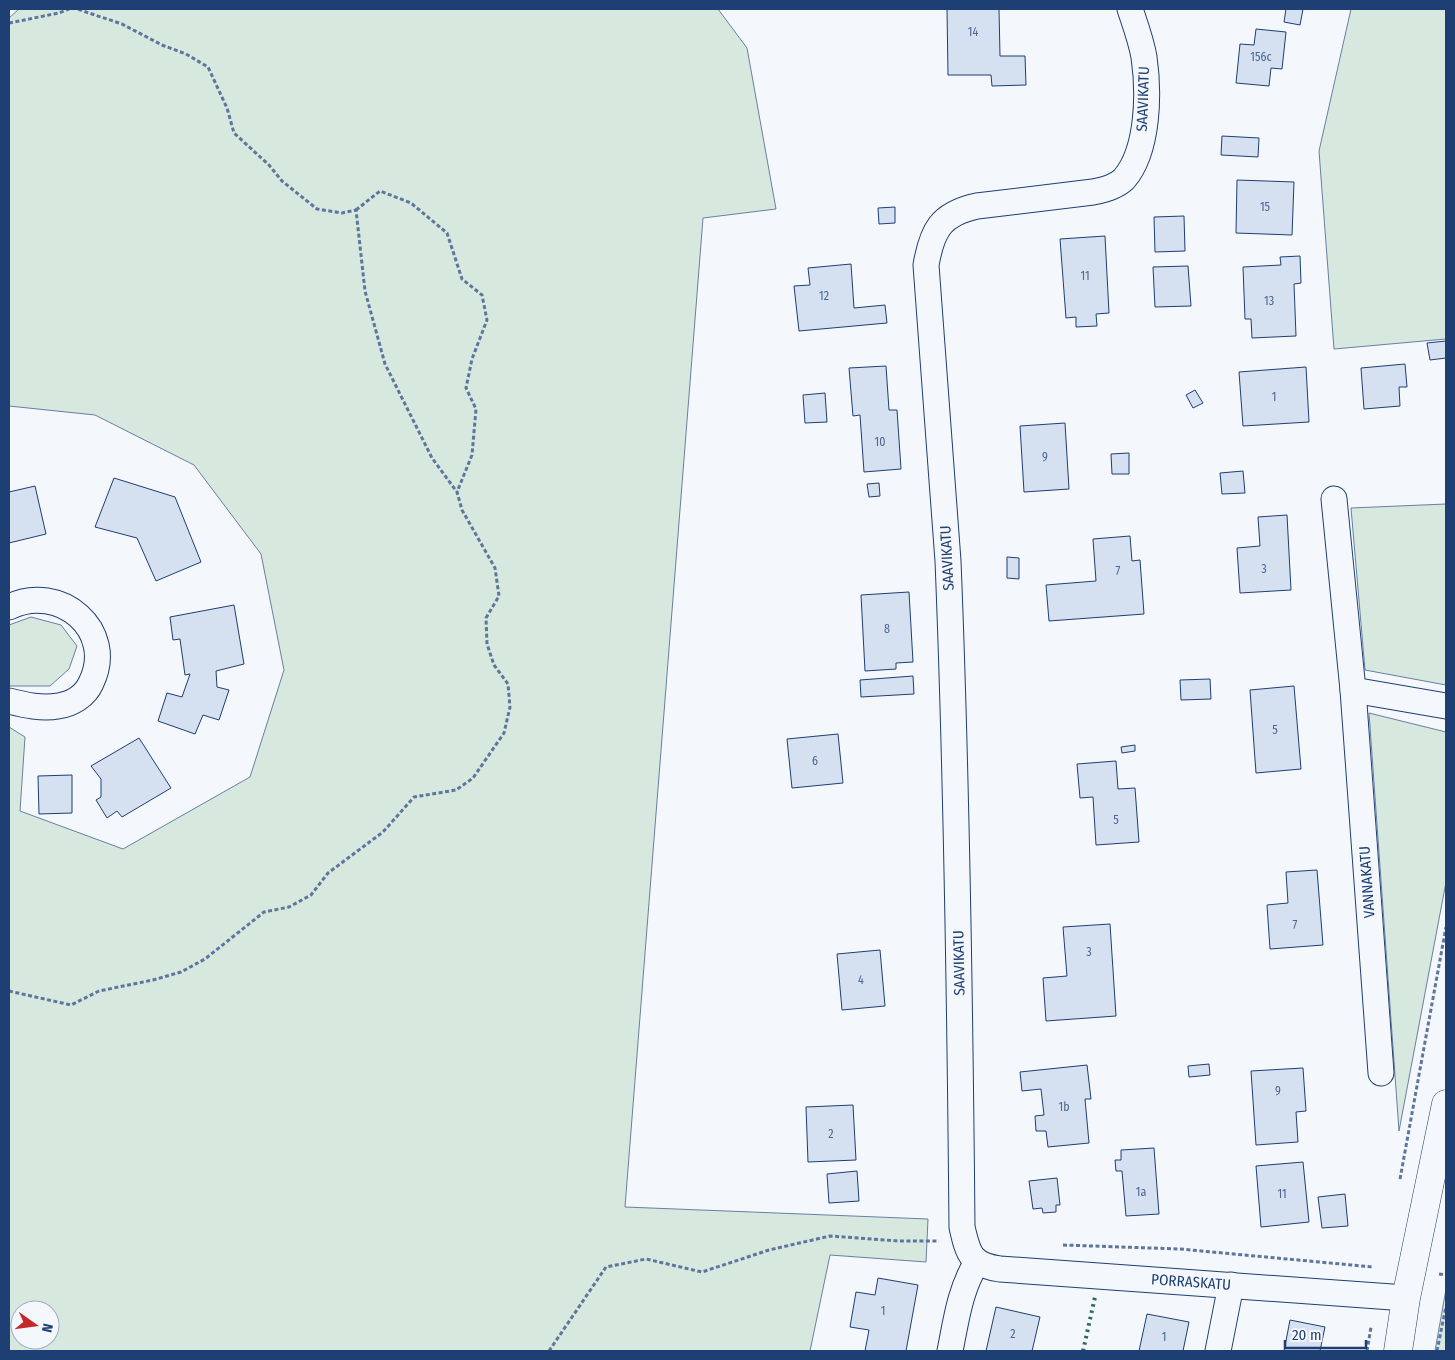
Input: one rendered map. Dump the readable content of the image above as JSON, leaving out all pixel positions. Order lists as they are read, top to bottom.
{
  "streets": {
    "street": ["SAAVIKATU", "VANNAKATU", "PORRASKATU"]
  },
  "crossings": [
    ["SAAVIKATU", "PORRASKATU"]
  ],
  "house_numbers": [
    "14",
    "156c",
    "15",
    "11",
    "12",
    "13",
    "1",
    "10",
    "9",
    "3",
    "7",
    "8",
    "5",
    "6",
    "5",
    "7",
    "3",
    "4",
    "9",
    "1b",
    "2",
    "1a",
    "11",
    "1",
    "2",
    "1"
  ],
  "scale_bar": "20 m",
  "north": "right"
}
